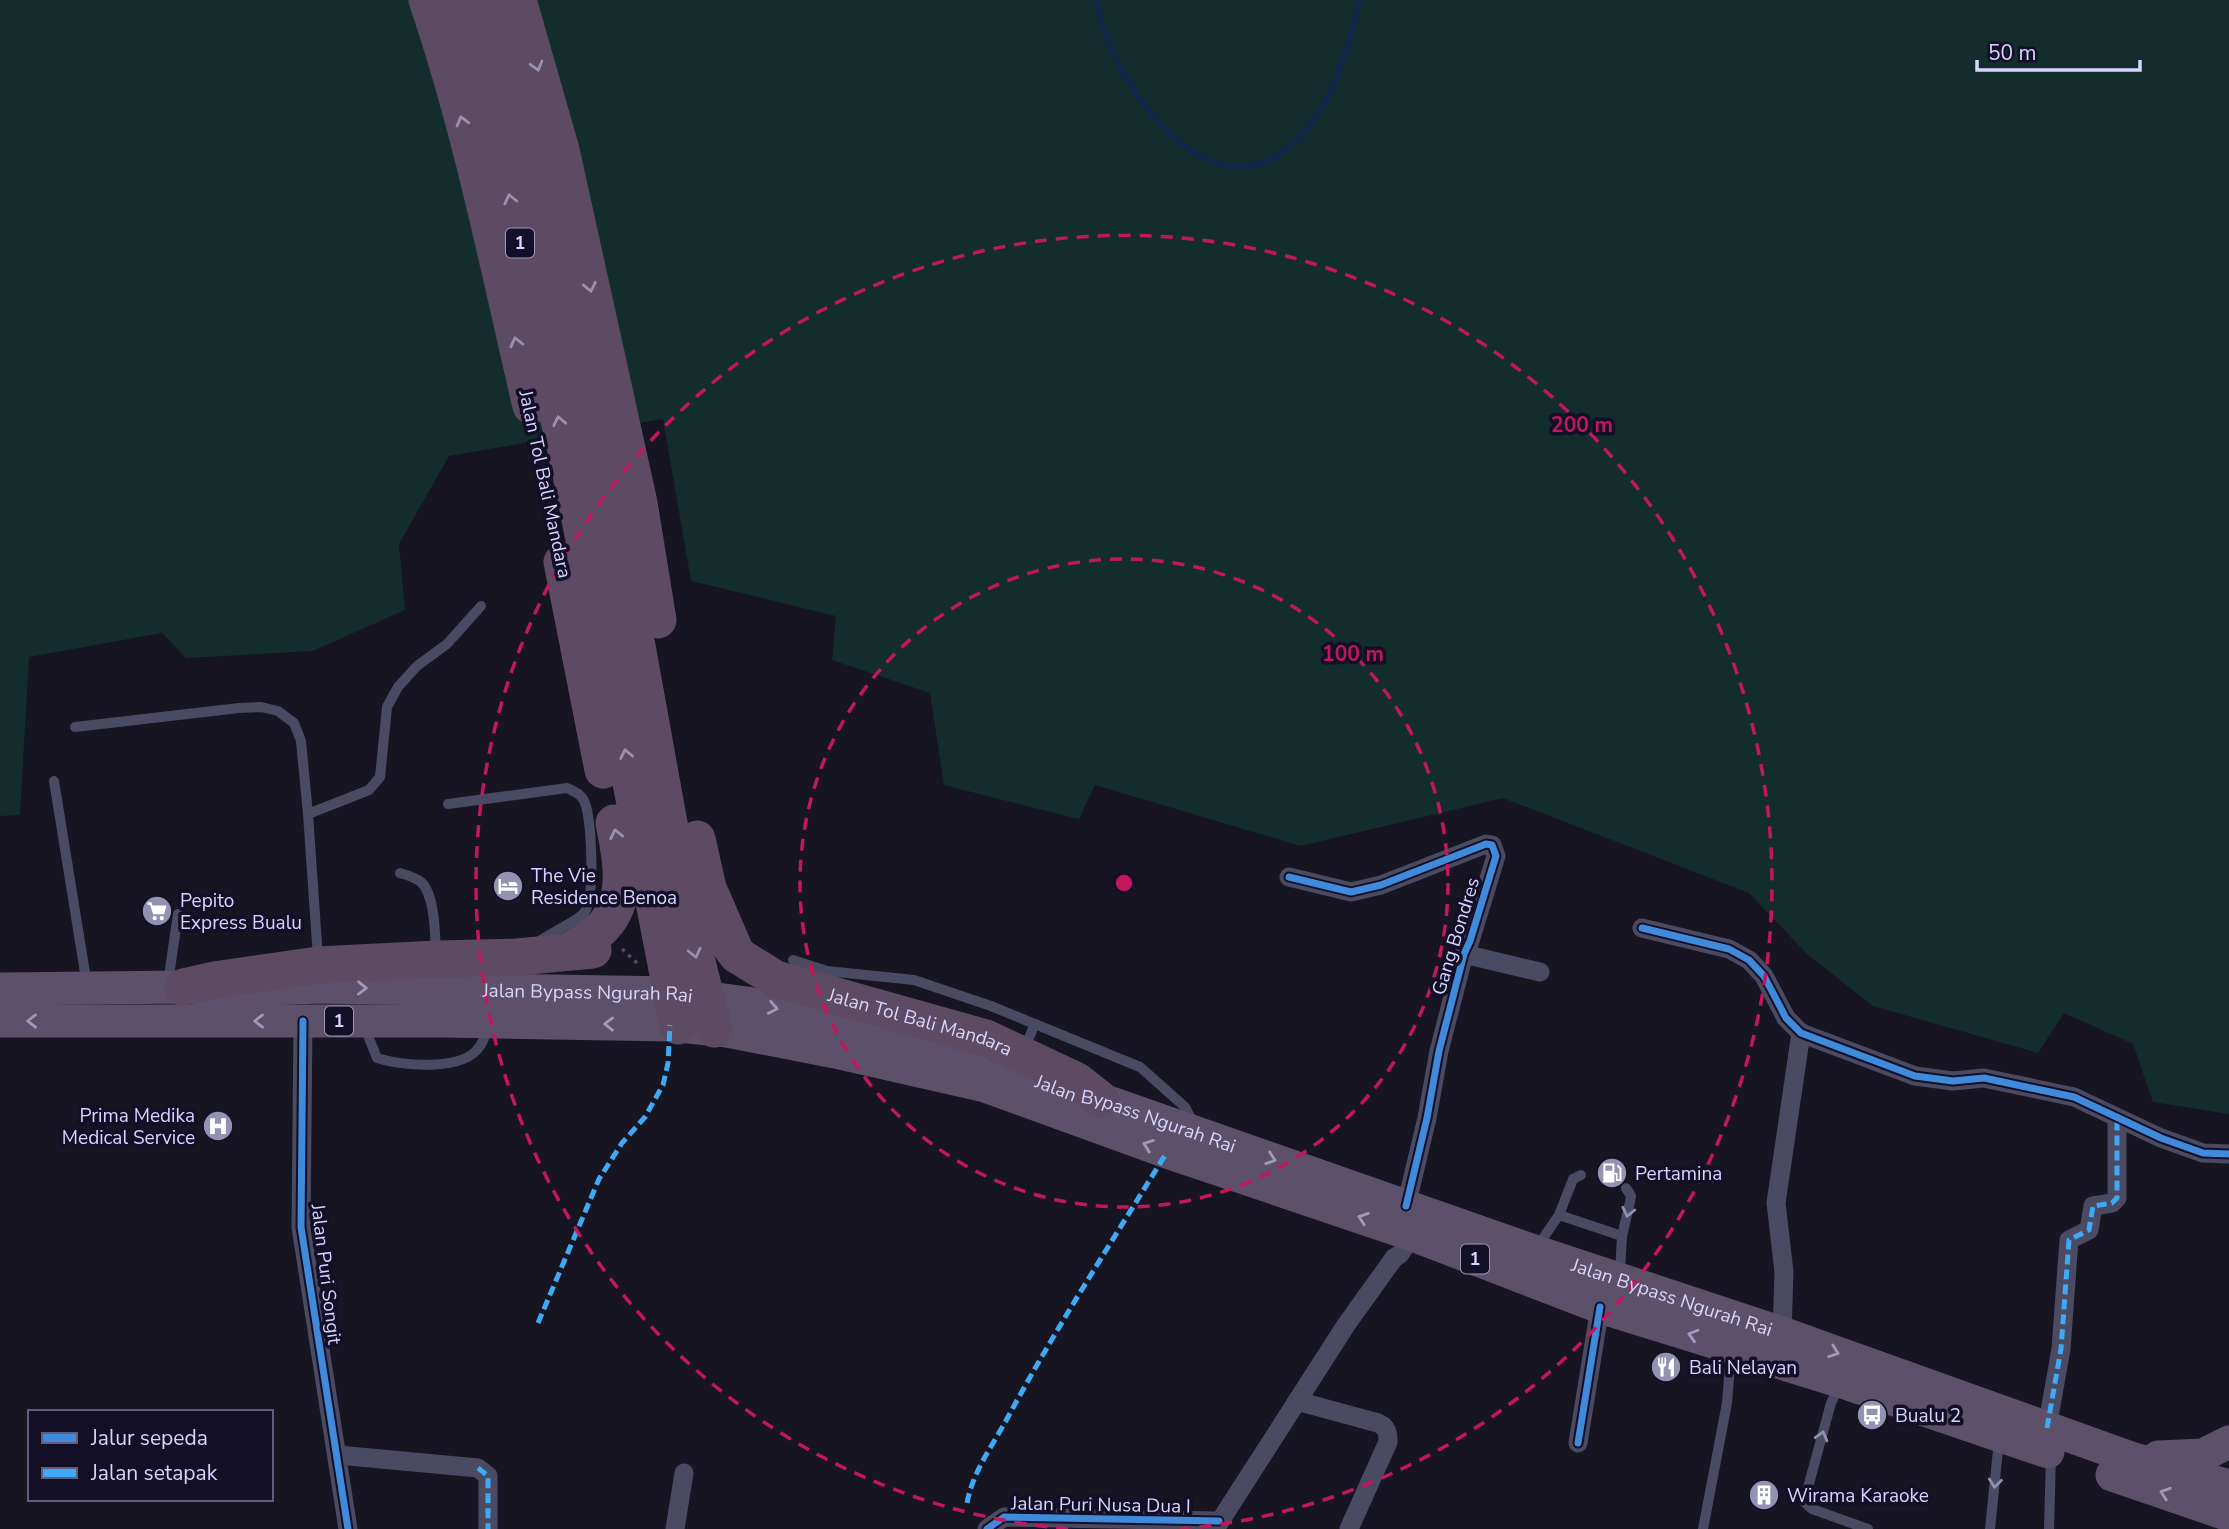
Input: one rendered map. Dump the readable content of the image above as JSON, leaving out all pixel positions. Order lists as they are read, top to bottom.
{
  "streets": {
    "highway": ["1", "Jalan Tol Bali Mandara", "Jalan Bypass Ngurah Rai"],
    "street": ["Gang Bondres", "Jalan Puri Songit", "Jalan Puri Nusa Dua I"]
  },
  "crossings": [
    ["1", "Jalan Tol Bali Mandara"],
    ["Jalan Tol Bali Mandara", "Jalan Bypass Ngurah Rai"],
    ["Gang Bondres", "Jalan Bypass Ngurah Rai"],
    ["Jalan Bypass Ngurah Rai", "Jalan Puri Songit"]
  ],
  "places": {
    "hotel": ["The Vie Residence Benoa"],
    "supermarket": ["Pepito Express Bualu"],
    "hospital": ["Prima Medika Medical Service"],
    "fuel station": ["Pertamina"],
    "restaurant": ["Bali Nelayan"],
    "bus stop": ["Bualu 2"],
    "building": ["Wirama Karaoke"]
  },
  "legend": ["Jalur sepeda", "Jalan setapak"],
  "scale_bar": "50 m",
  "rings": ["200 m", "100 m"]
}
